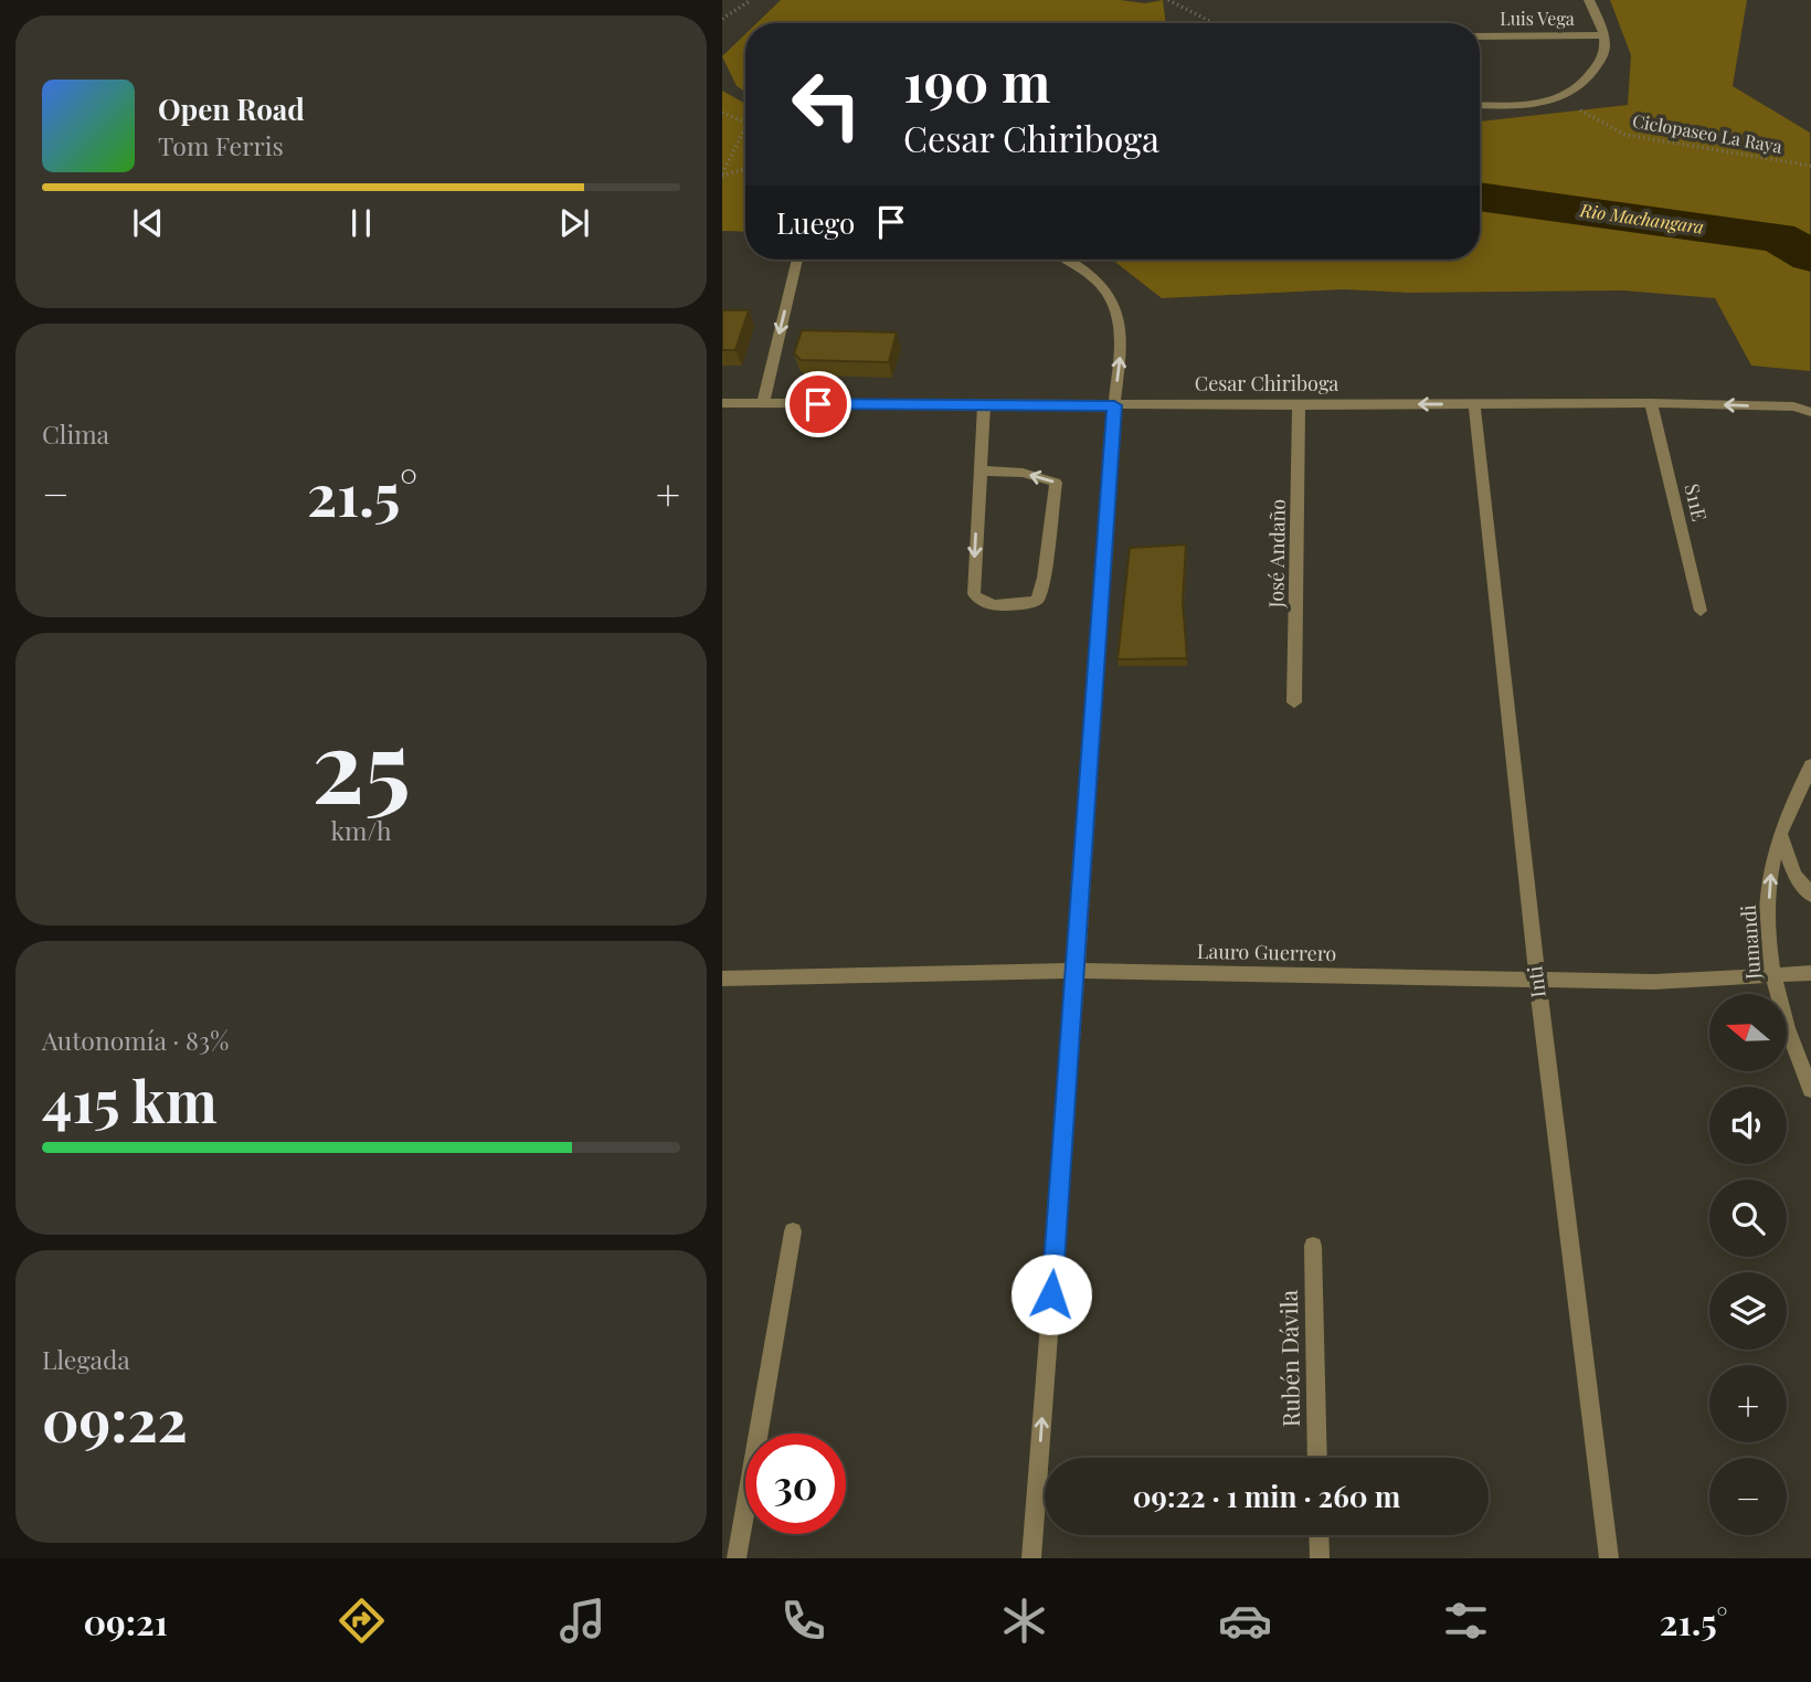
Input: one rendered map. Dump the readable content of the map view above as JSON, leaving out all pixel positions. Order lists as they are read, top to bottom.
{
  "streets": {
    "street": [
      "Luis Vega",
      "Cesar Chiriboga",
      "S11E",
      "José Andaño",
      "Jumandi",
      "Lauro Guerrero",
      "Inti",
      "Rubén Dávila"
    ],
    "path": ["Ciclopaseo La Raya"]
  },
  "crossings": [
    ["Cesar Chiriboga", "S11E"],
    ["Cesar Chiriboga", "José Andaño"],
    ["Cesar Chiriboga", "Inti"],
    ["Jumandi", "Lauro Guerrero"],
    ["Lauro Guerrero", "Inti"]
  ],
  "one_way": ["Jumandi"],
  "water": ["Rio Machangara"],
  "north": "left",
  "page": {
    "turn": ["190 m", "Cesar Chiriboga"],
    "song": ["Open Road", "Tom Ferris"],
    "then": "Luego",
    "tile": [
      "Clima",
      ["25", "km/h"],
      ["Autonomía · 83%", "415 km"],
      ["Llegada", "09:22"]
    ],
    "heat": ["−", "21.5°", "+"],
    "map_buttons": ["+", "−"],
    "limit": "30",
    "trip": "09:22 · 1 min · 260 m",
    "tabs": ["09:21", "21.5°"]
  }
}
